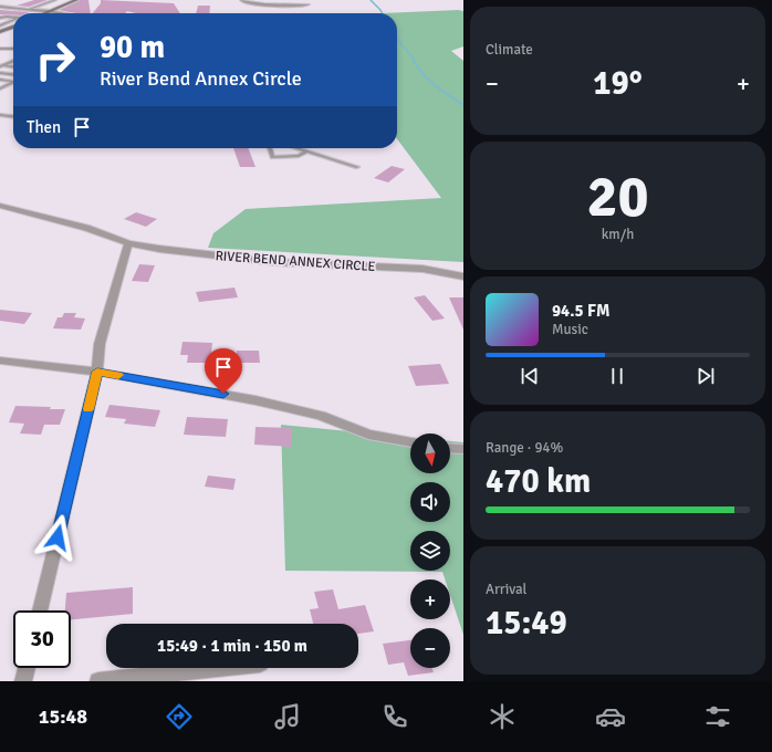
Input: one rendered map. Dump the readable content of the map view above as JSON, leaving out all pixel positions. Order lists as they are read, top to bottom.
{
  "streets": {
    "street": ["RIVER BEND ANNEX CIRCLE"]
  },
  "north": "bottom",
  "page": {
    "tile": [
      "Climate",
      ["20", "km/h"],
      ["Range · 94%", "470 km"],
      ["Arrival", "15:49"]
    ],
    "turn": ["90 m", "River Bend Annex Circle"],
    "heat": ["−", "19°", "+"],
    "then": "Then",
    "song": ["94.5 FM", "Music"],
    "map_buttons": ["+", "−"],
    "limit": "30",
    "trip": "15:49 · 1 min · 150 m",
    "tabs": "15:48"
  }
}
